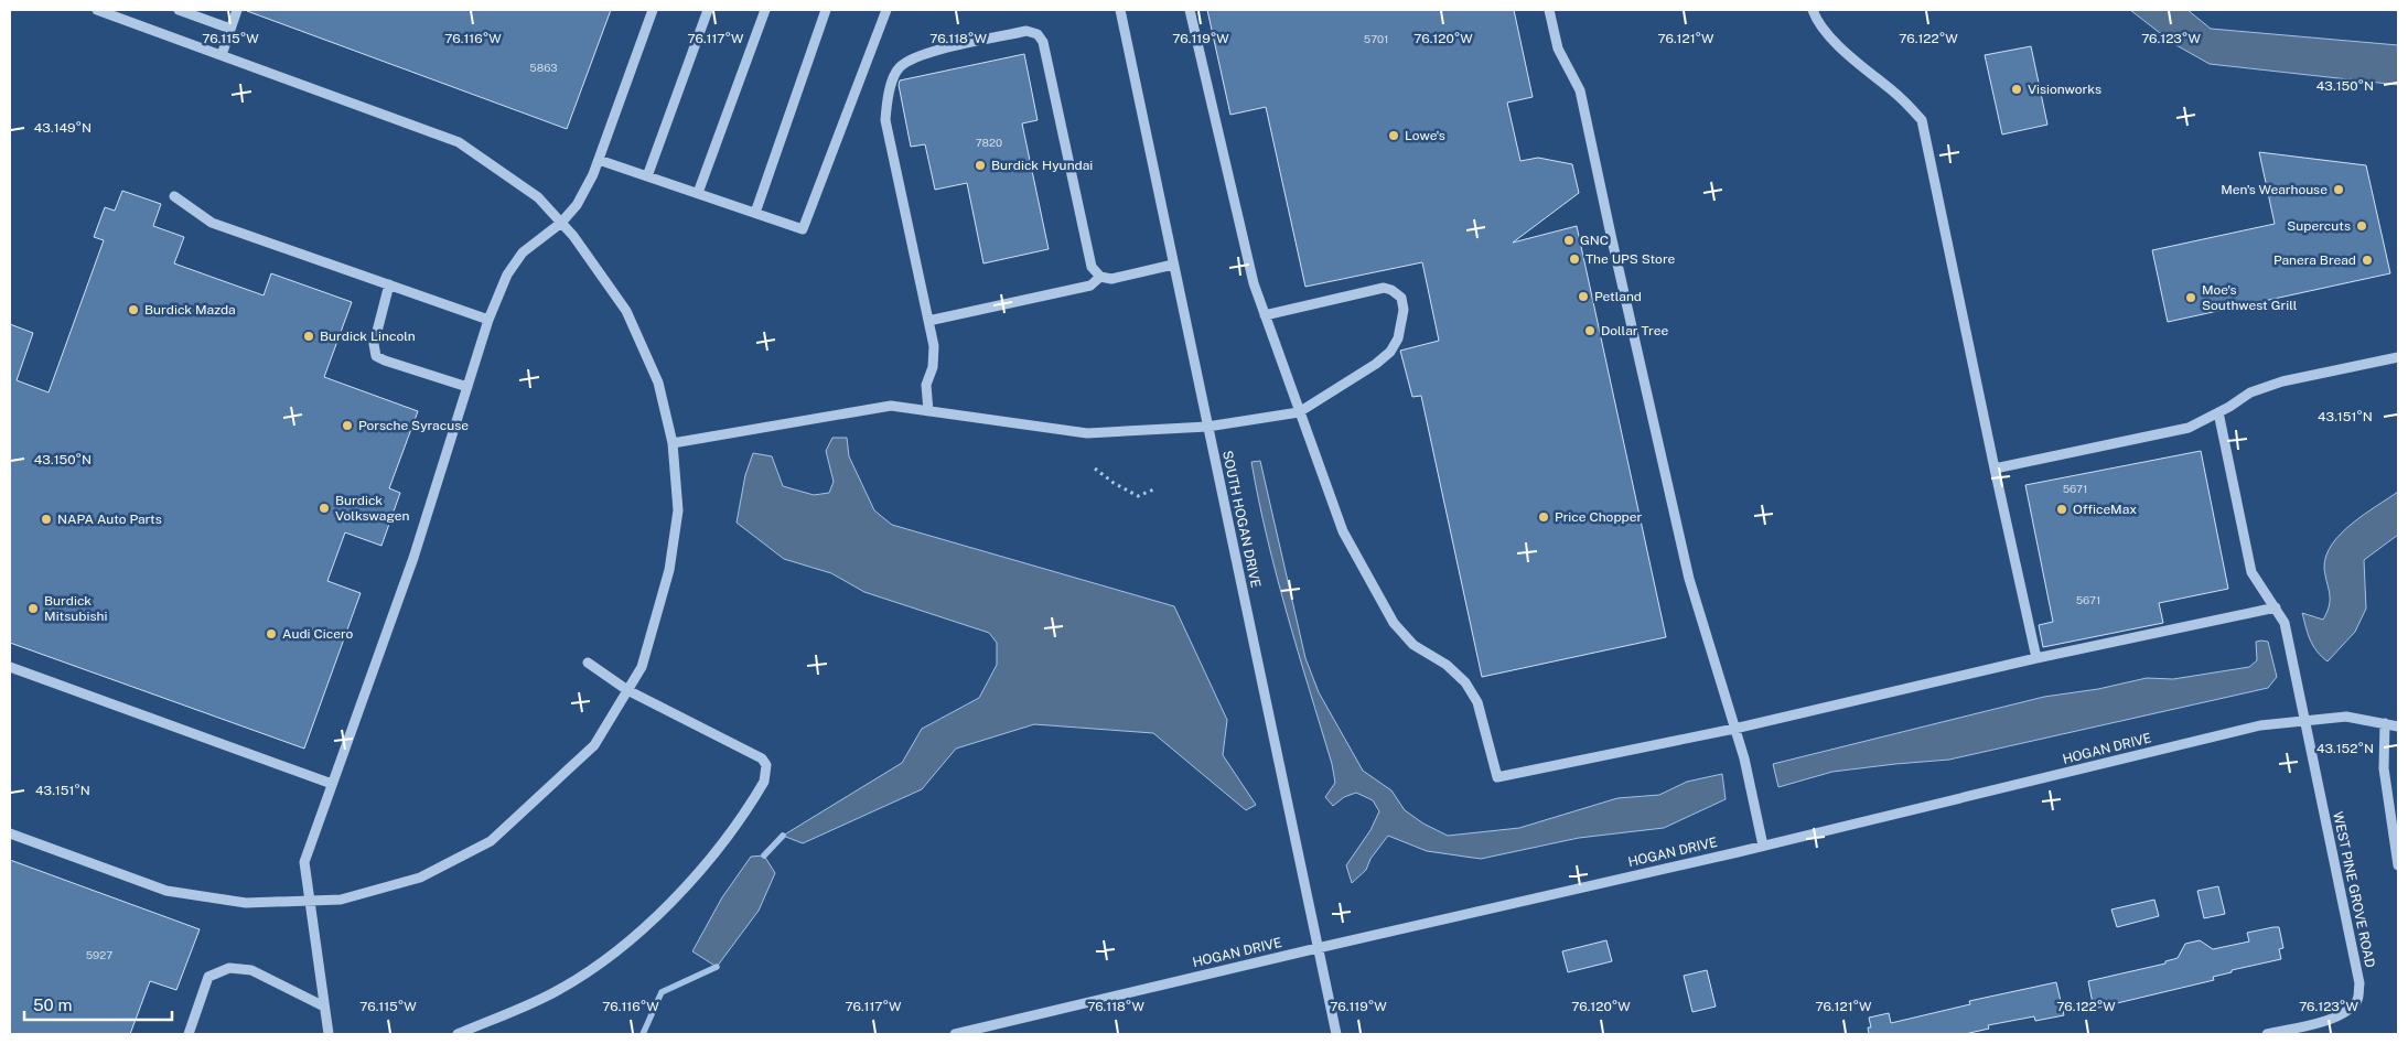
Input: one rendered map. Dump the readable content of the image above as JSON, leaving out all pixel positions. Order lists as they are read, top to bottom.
{
  "streets": {
    "street": ["SOUTH HOGAN DRIVE", "HOGAN DRIVE", "WEST PINE GROVE ROAD"]
  },
  "crossings": [
    ["SOUTH HOGAN DRIVE", "HOGAN DRIVE"],
    ["HOGAN DRIVE", "WEST PINE GROVE ROAD"]
  ],
  "places": [
    "Visionworks",
    "Lowe's",
    "Burdick Hyundai",
    "Men's Wearhouse",
    "Supercuts",
    "GNC",
    "The UPS Store",
    "Panera Bread",
    "Petland",
    "Moe's Southwest Grill",
    "Burdick Mazda",
    "Dollar Tree",
    "Burdick Lincoln",
    "Porsche Syracuse",
    "Burdick Volkswagen",
    "OfficeMax",
    "Price Chopper",
    "NAPA Auto Parts",
    "Burdick Mitsubishi",
    "Audi Cicero"
  ],
  "house_numbers": [
    "5701",
    "5863",
    "7820",
    "5671",
    "5671",
    "5927"
  ],
  "scale_bar": "50 m",
  "coordinates": [
    "76.115°W",
    "76.116°W",
    "76.117°W",
    "76.118°W",
    "76.119°W",
    "76.120°W",
    "76.121°W",
    "76.122°W",
    "76.123°W",
    "43.150°N",
    "43.149°N",
    "43.151°N",
    "43.152°N"
  ]
}
